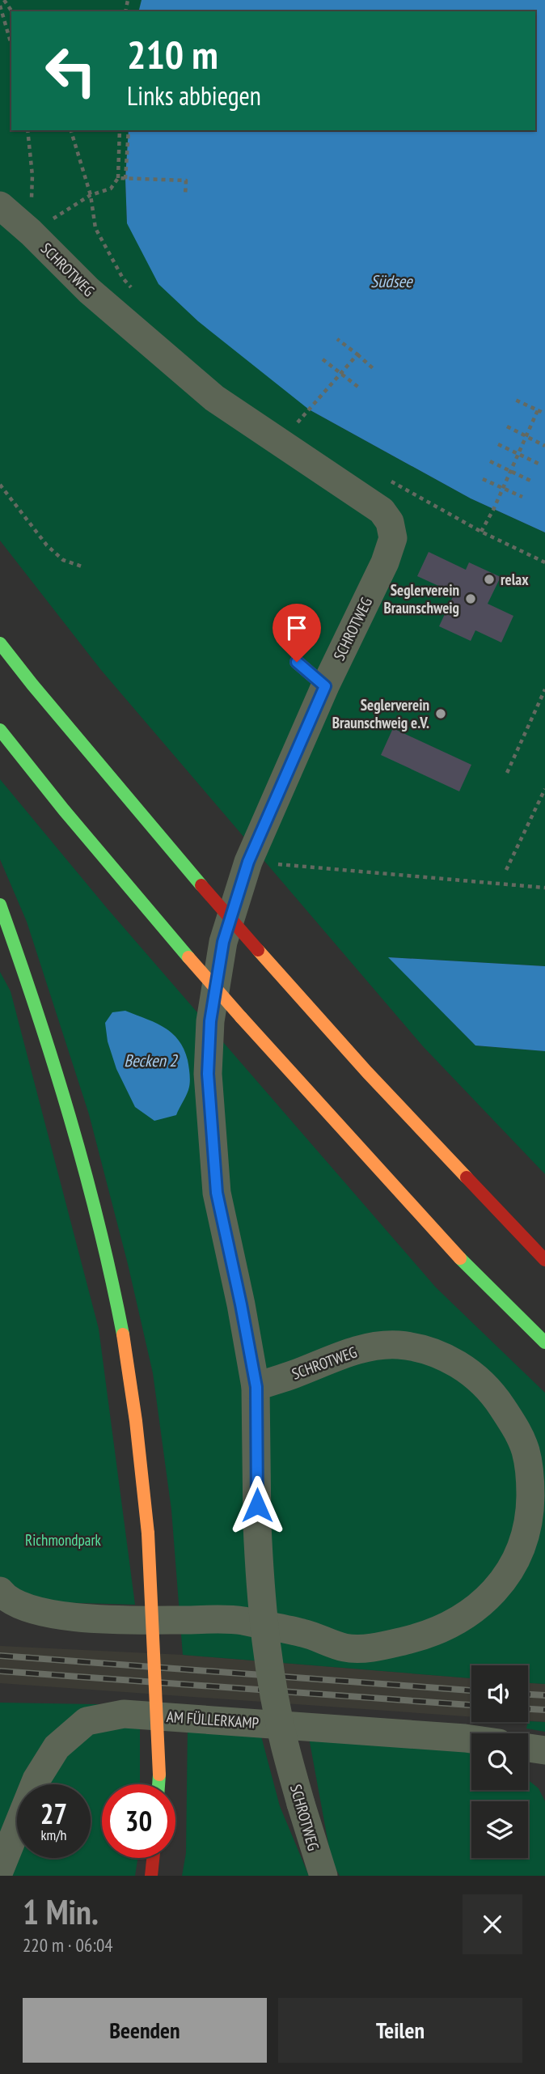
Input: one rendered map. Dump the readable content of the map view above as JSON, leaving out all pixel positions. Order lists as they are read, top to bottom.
{
  "streets": {
    "street": ["SCHROTWEG", "AM FÜLLERKAMP"]
  },
  "water": ["Südsee", "Becken 2"],
  "parks": ["Richmondpark"],
  "places": ["relax", "Seglerverein Braunschweig", "Seglerverein Braunschweig e.V."],
  "page": {
    "turn": ["210 m", "Links abbiegen"],
    "speed": "27 km/h",
    "limit": "30",
    "heading": ["1 Min.", "220 m · 06:04"],
    "buttons": ["Beenden", "Teilen"]
  }
}
